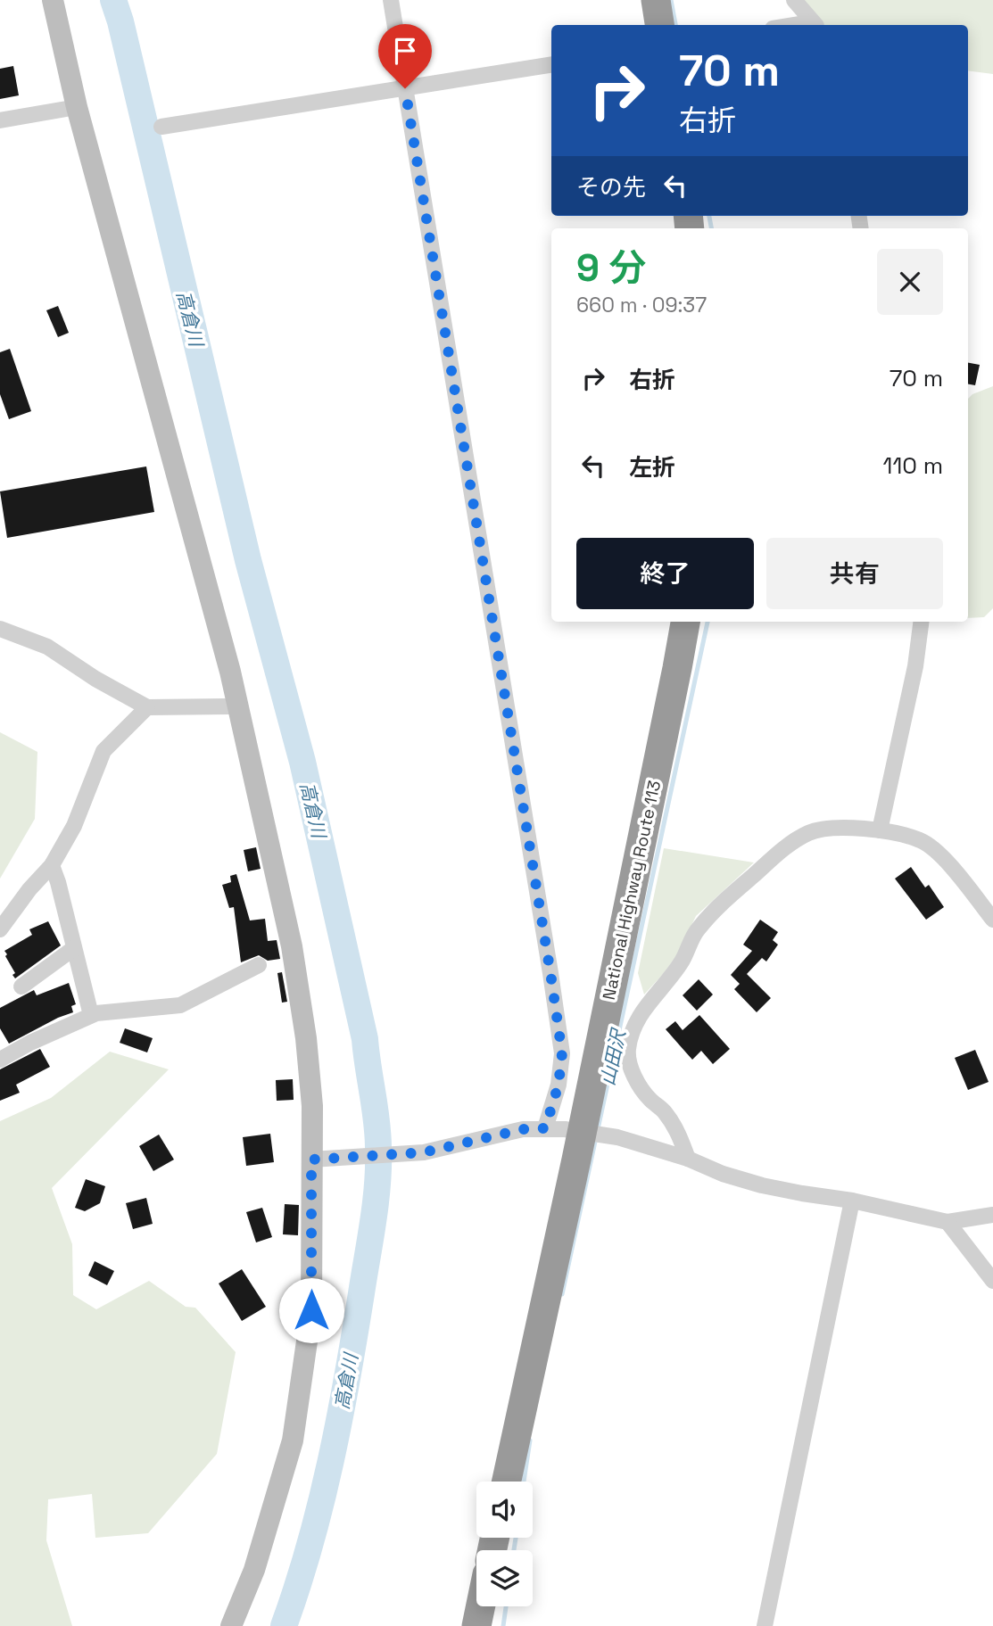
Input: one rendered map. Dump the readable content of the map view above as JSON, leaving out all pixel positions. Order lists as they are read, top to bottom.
{
  "streets": {
    "highway": ["National Highway Route 113"]
  },
  "water": ["高倉川", "山田沢"],
  "page": {
    "turn": ["70 m", "右折"],
    "then": "その先",
    "heading": ["9 分", "660 m · 09:37"],
    "list": [
      {
        "name": "右折",
        "value": "70 m"
      },
      {
        "name": "左折",
        "value": "110 m"
      }
    ],
    "buttons": ["終了", "共有"]
  }
}
